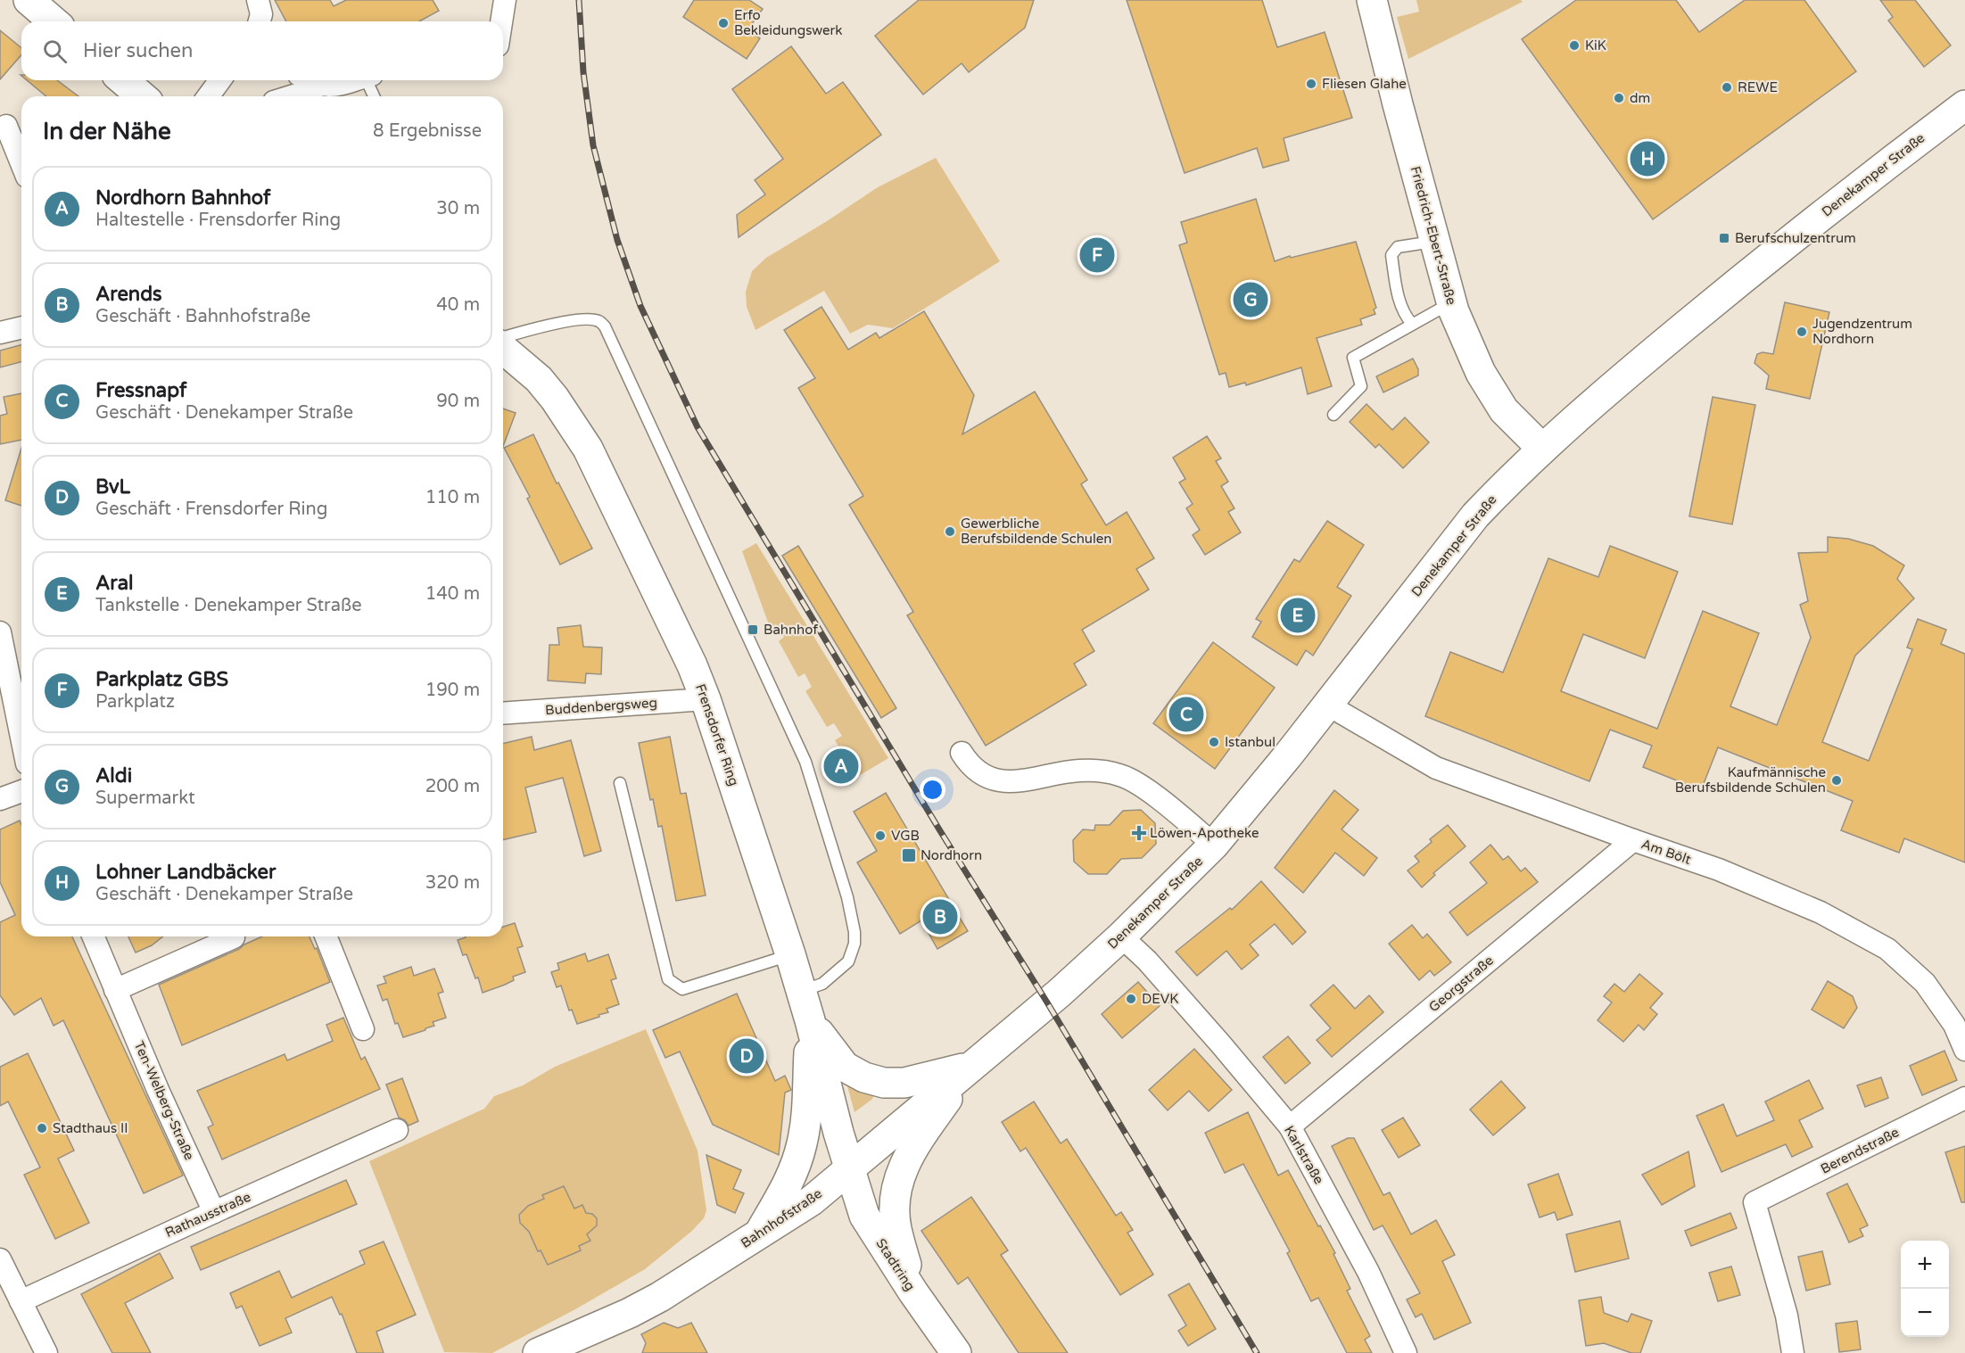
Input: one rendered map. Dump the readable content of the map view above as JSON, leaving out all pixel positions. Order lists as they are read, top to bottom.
{
  "streets": {
    "street": [
      "Denekamper Straße",
      "Friedrich-Ebert-Straße",
      "Buddenbergsweg",
      "Frensdorfer Ring",
      "Am Bölt",
      "Georgstraße",
      "Ten-Welberg-Straße",
      "Berendstraße",
      "Karlstraße",
      "Rathausstraße",
      "Bahnhofstraße",
      "Stadtring"
    ]
  },
  "crossings": [
    ["Denekamper Straße", "Friedrich-Ebert-Straße"],
    ["Denekamper Straße", "Am Bölt"],
    ["Denekamper Straße", "Karlstraße"],
    ["Denekamper Straße", "Bahnhofstraße"],
    ["Buddenbergsweg", "Frensdorfer Ring"],
    ["Frensdorfer Ring", "Bahnhofstraße"],
    ["Frensdorfer Ring", "Stadtring"],
    ["Am Bölt", "Georgstraße"],
    ["Georgstraße", "Karlstraße"],
    ["Ten-Welberg-Straße", "Rathausstraße"],
    ["Bahnhofstraße", "Stadtring"]
  ],
  "places": {
    "other": [
      "Erfo Bekleidungswerk",
      "KiK",
      "Fliesen Glahe",
      "REWE",
      "dm",
      "Jugendzentrum Nordhorn",
      "Gewerbliche Berufsbildende Schulen",
      "Istanbul",
      "Kaufmännische Berufsbildende Schulen",
      "VGB",
      "DEVK",
      "Stadthaus II"
    ],
    "transit": ["Berufschulzentrum", "Bahnhof", "Nordhorn"],
    "health": ["Löwen-Apotheke"]
  },
  "page": {
    "search": "Hier suchen",
    "heading": ["In der Nähe", "8 Ergebnisse"],
    "pins": [
      "H",
      "F",
      "G",
      "E",
      "C",
      "A",
      "B",
      "D"
    ],
    "list": [
      {
        "mark": "A",
        "name": "Nordhorn Bahnhof",
        "note": "Haltestelle · Frensdorfer Ring",
        "value": "30 m"
      },
      {
        "mark": "B",
        "name": "Arends",
        "note": "Geschäft · Bahnhofstraße",
        "value": "40 m"
      },
      {
        "mark": "C",
        "name": "Fressnapf",
        "note": "Geschäft · Denekamper Straße",
        "value": "90 m"
      },
      {
        "mark": "D",
        "name": "BvL",
        "note": "Geschäft · Frensdorfer Ring",
        "value": "110 m"
      },
      {
        "mark": "E",
        "name": "Aral",
        "note": "Tankstelle · Denekamper Straße",
        "value": "140 m"
      },
      {
        "mark": "F",
        "name": "Parkplatz GBS",
        "note": "Parkplatz",
        "value": "190 m"
      },
      {
        "mark": "G",
        "name": "Aldi",
        "note": "Supermarkt",
        "value": "200 m"
      },
      {
        "mark": "H",
        "name": "Lohner Landbäcker",
        "note": "Geschäft · Denekamper Straße",
        "value": "320 m"
      }
    ],
    "map_buttons": ["+", "−"]
  }
}
